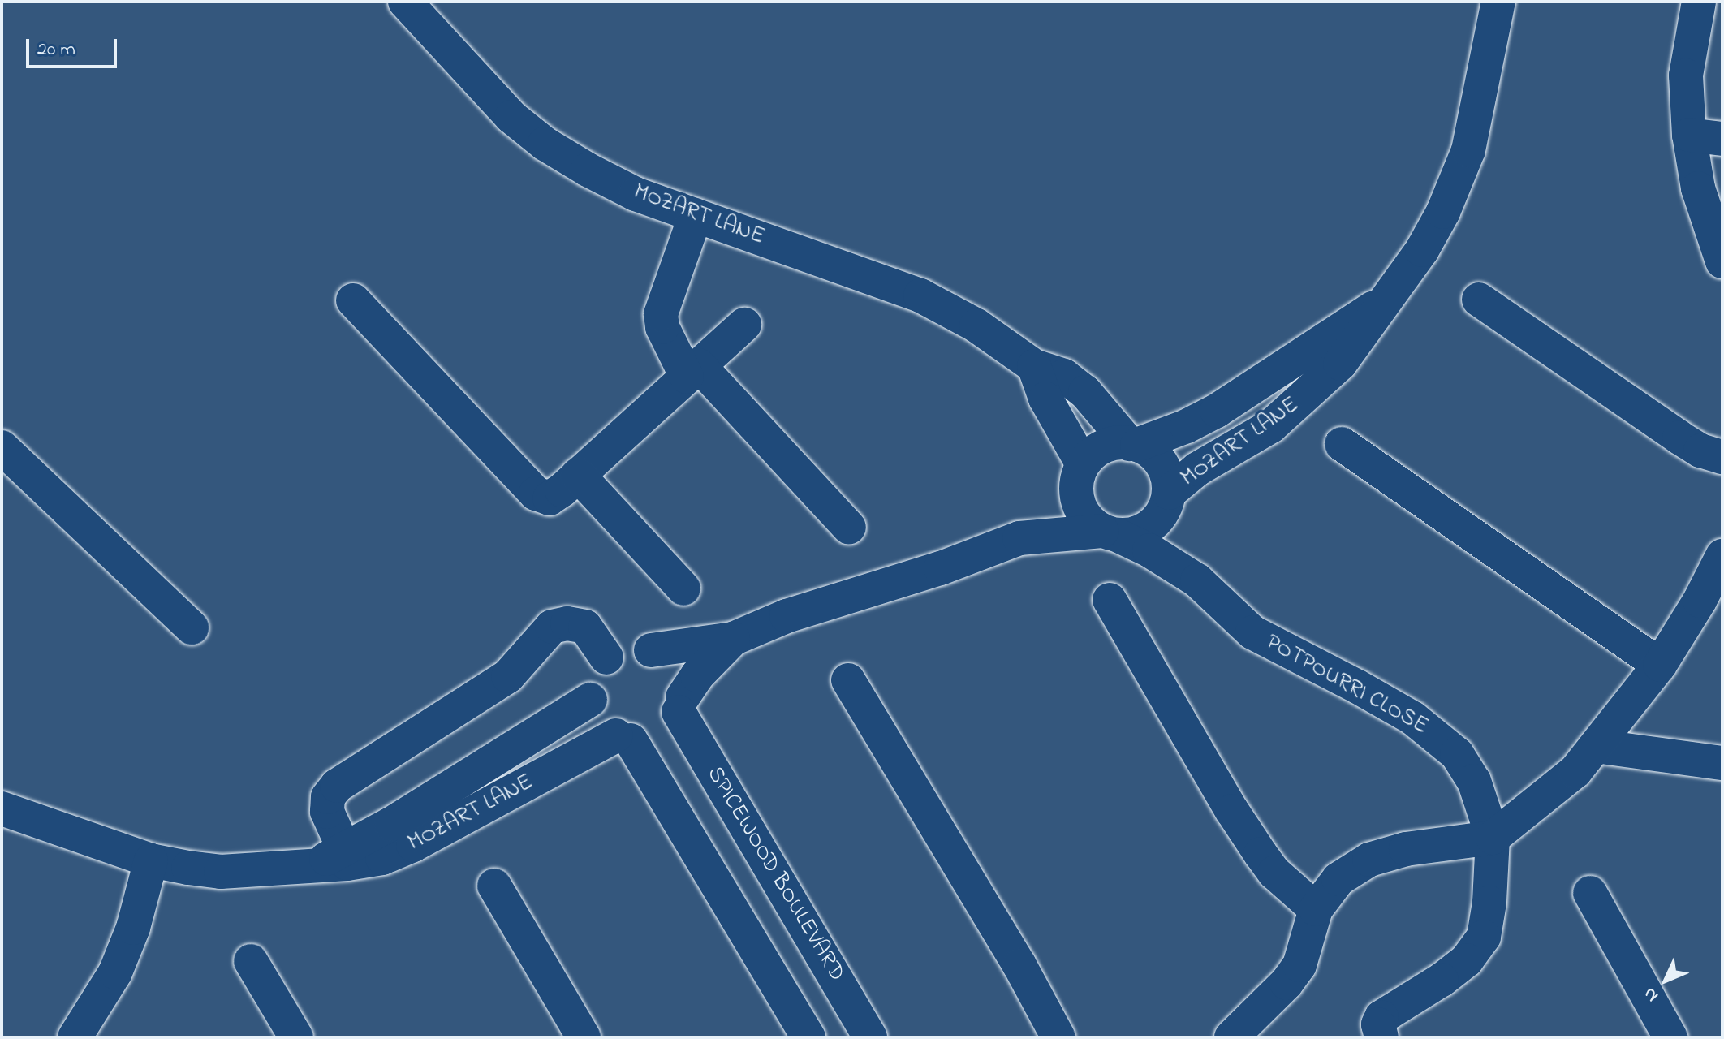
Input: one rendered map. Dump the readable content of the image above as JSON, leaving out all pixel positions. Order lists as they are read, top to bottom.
{
  "streets": {
    "street": ["MOZART LANE", "POTPOURRI CLOSE", "SPICEWOOD BOULEVARD"]
  },
  "crossings": [
    ["MOZART LANE", "POTPOURRI CLOSE"],
    ["MOZART LANE", "SPICEWOOD BOULEVARD"]
  ],
  "scale_bar": "20 m",
  "north": "bottom left"
}
